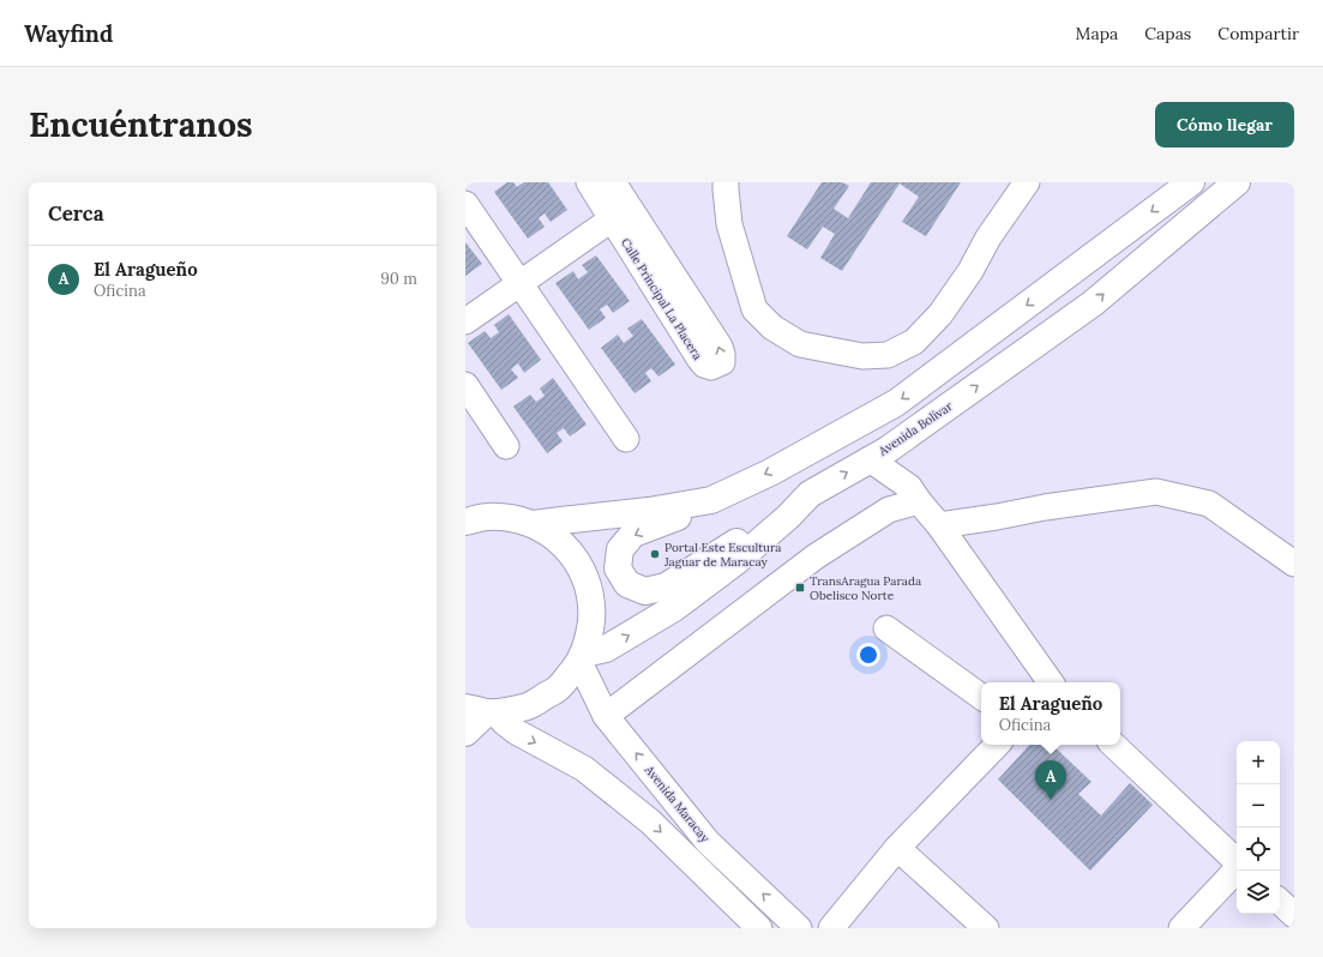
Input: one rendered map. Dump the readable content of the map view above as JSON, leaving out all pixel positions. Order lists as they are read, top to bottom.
{
  "streets": {
    "main road": ["Avenida Bolívar"],
    "street": ["Calle Principal La Placera", "Avenida Maracay"]
  },
  "crossings": [
    ["Avenida Bolívar", "Avenida Maracay"]
  ],
  "places": {
    "other": ["Portal Este Escultura Jaguar de Maracay"],
    "transit": ["TransAragua Parada Obelisco Norte"]
  },
  "page": {
    "header": "Wayfind",
    "nav": ["Mapa", "Capas", "Compartir"],
    "buttons": "Cómo llegar",
    "title": "Encuéntranos",
    "heading": "Cerca",
    "list": [
      {
        "mark": "A",
        "name": "El Aragueño",
        "note": "Oficina",
        "value": "90 m"
      }
    ],
    "popup": ["El Aragueño", "Oficina"],
    "map_buttons": ["+", "−"],
    "pins": "A"
  }
}
